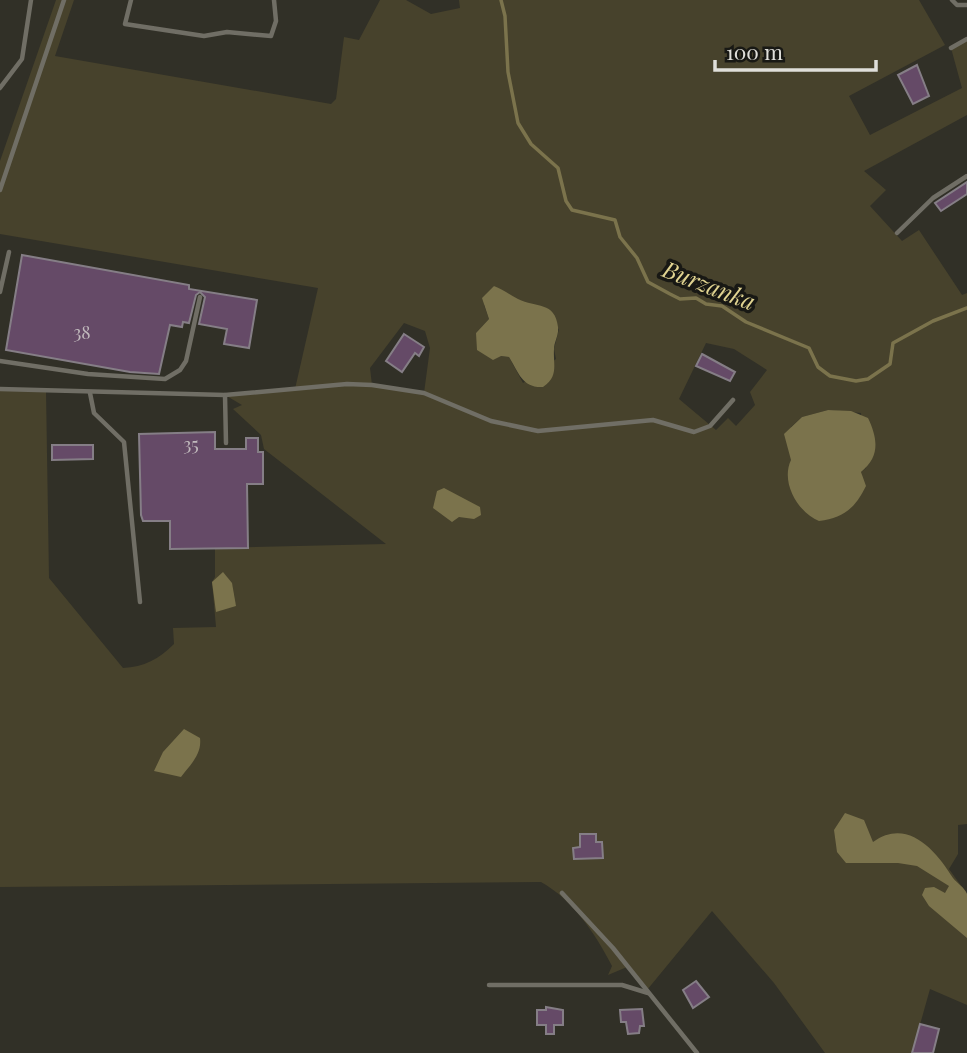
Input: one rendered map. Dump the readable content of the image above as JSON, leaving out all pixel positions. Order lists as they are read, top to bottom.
{
  "water": ["Burzanka"],
  "house_numbers": ["38", "35"],
  "scale_bar": "100 m"
}
